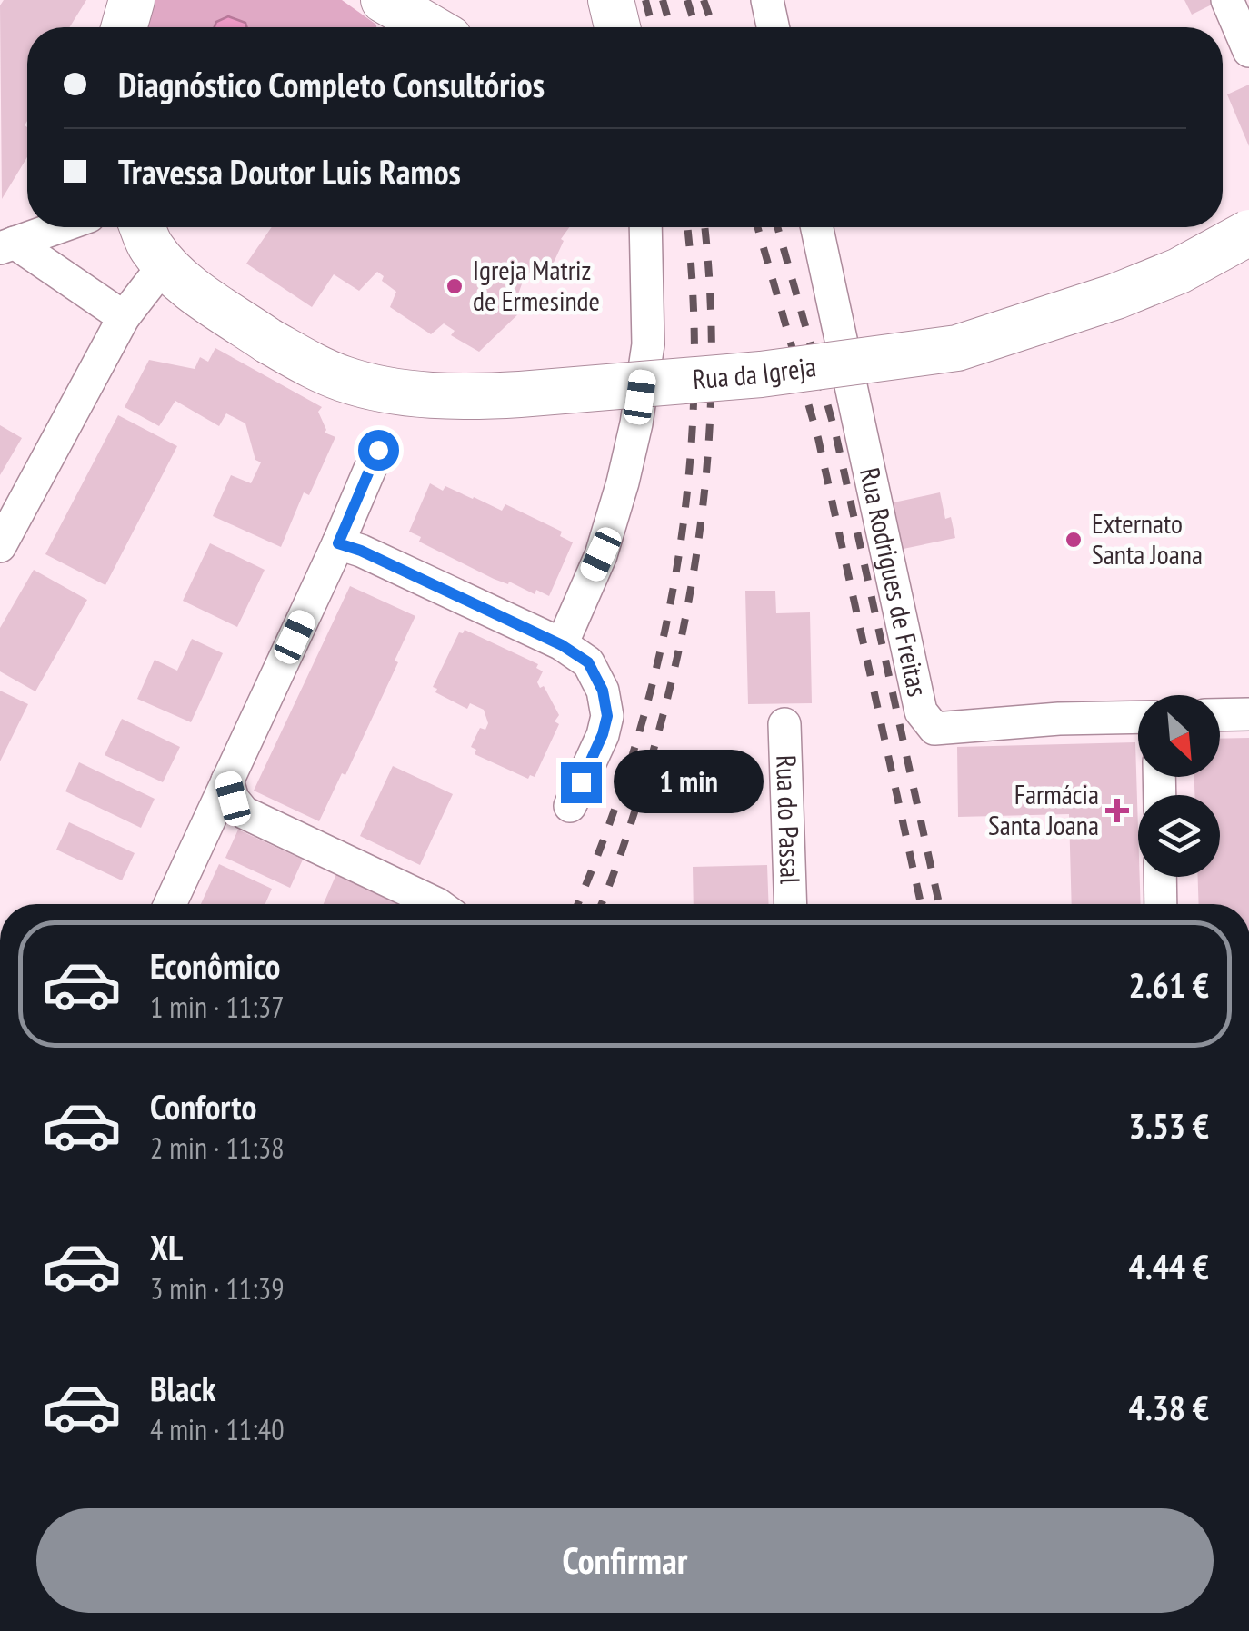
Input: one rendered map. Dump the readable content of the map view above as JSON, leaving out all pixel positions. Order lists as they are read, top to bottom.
{
  "streets": {
    "main road": ["Rua da Igreja"],
    "street": ["Rua Rodrigues de Freitas", "Rua do Passal"]
  },
  "places": {
    "other": ["Igreja Matriz de Ermesinde", "Externato Santa Joana"],
    "health": ["Farmácia Santa Joana"]
  },
  "north": "bottom right",
  "page": {
    "banner": ["Diagnóstico Completo Consultórios", "Travessa Doutor Luis Ramos"],
    "bubble": "1 min",
    "list": [
      {
        "name": "Econômico",
        "note": "1 min · 11:37",
        "value": "2.61 €"
      },
      {
        "name": "Conforto",
        "note": "2 min · 11:38",
        "value": "3.53 €"
      },
      {
        "name": "XL",
        "note": "3 min · 11:39",
        "value": "4.44 €"
      },
      {
        "name": "Black",
        "note": "4 min · 11:40",
        "value": "4.38 €"
      }
    ],
    "buttons": "Confirmar"
  }
}
